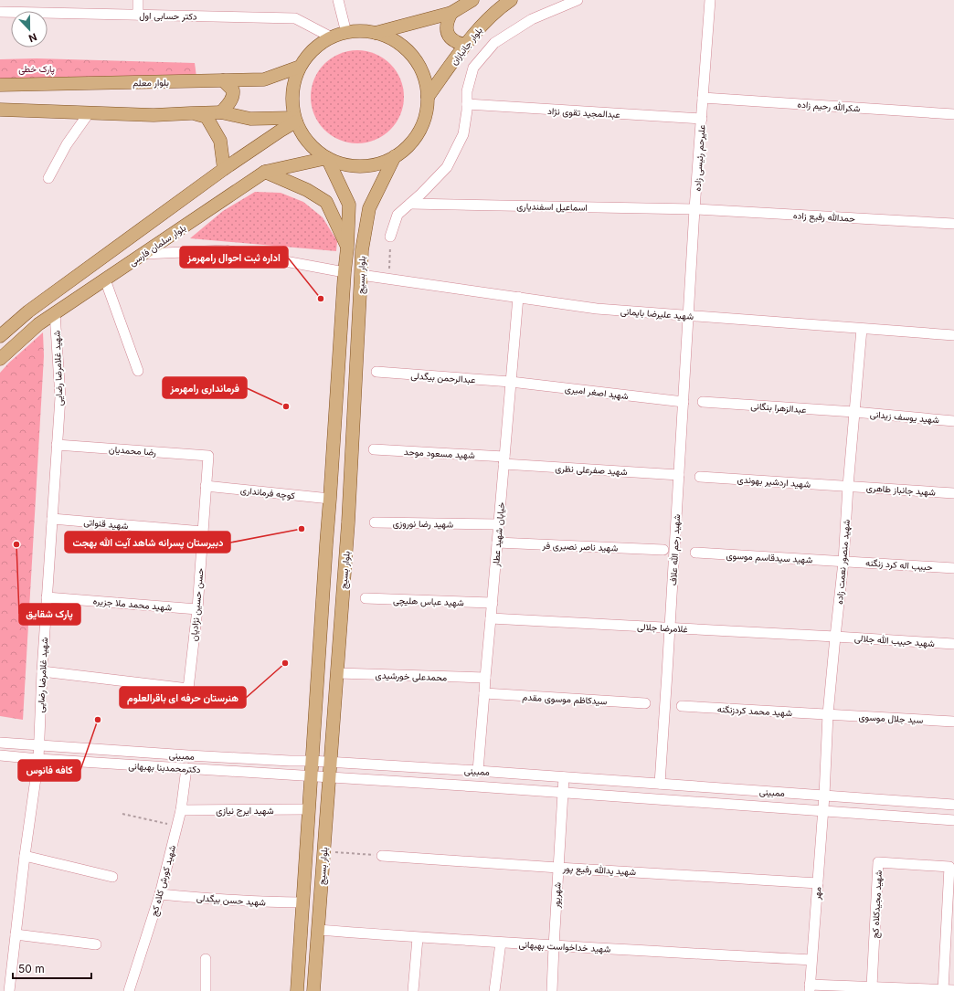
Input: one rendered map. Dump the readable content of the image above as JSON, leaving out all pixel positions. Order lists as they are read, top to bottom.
{
  "streets": {
    "main road": [
      "بلوار جانبازان",
      "بلوار معلم",
      "بلوار سلمان فارسی",
      "بلوار بسیج"
    ],
    "street": [
      "دکتر حسابی اول",
      "شکرالله رحیم زاده",
      "عبدالمجید تقوی نژاد",
      "علیرحم رئیسی زاده",
      "اسماعیل اسفندیاری",
      "حمدالله رفیع زاده",
      "شهید علیرضا بایمانی",
      "شهید غلامرضا رضایی",
      "عبدالرحمن بیگدلی",
      "شهید اصغر امیری",
      "عبدالزهرا بنگانی",
      "شهید یوسف زیدانی",
      "رضا محمدیان",
      "شهید مسعود موحد",
      "شهید صفرعلی نظری",
      "شهید اردشیر بهوندی",
      "شهید جانباز طاهری",
      "کوچه فرمانداری",
      "شهید قنواتی",
      "شهید رضا نوروزی",
      "خیابان شهید عطار",
      "شهید ناصر نصیری فر",
      "شهید رحم الله علاف",
      "شهید سیدقاسم موسوی",
      "شهید منصور نعمت زاده",
      "حبیب اله کرد زنگنه",
      "شهید عباس هلیچی",
      "شهید محمد ملا جزیره",
      "حسن حسین نژادیان",
      "غلامرضا جلالی",
      "شهید حبیب الله جلالی",
      "محمدعلی خورشیدی",
      "سیدکاظم موسوی مقدم",
      "شهید محمد کردزنگنه",
      "سید جلال موسوی",
      "ممبینی",
      "دکترمحمدبنا بهبهانی",
      "شهید ایرج نیازی",
      "شهید یدالله رفیع پور",
      "شهید کورش کلاه کج",
      "مهر",
      "شهریور",
      "شهید حسن بیگدلی",
      "شهید مجیدکلاه کج",
      "شهید خداخواست بهبهانی"
    ]
  },
  "crossings": [
    ["شکرالله رحیم زاده", "علیرحم رئیسی زاده"],
    ["عبدالمجید تقوی نژاد", "علیرحم رئیسی زاده"],
    ["علیرحم رئیسی زاده", "اسماعیل اسفندیاری"],
    ["علیرحم رئیسی زاده", "حمدالله رفیع زاده"],
    ["علیرحم رئیسی زاده", "شهید علیرضا بایمانی"],
    ["علیرحم رئیسی زاده", "شهید رحم الله علاف"],
    ["اسماعیل اسفندیاری", "حمدالله رفیع زاده"],
    ["بلوار سلمان فارسی", "بلوار بسیج"],
    ["بلوار سلمان فارسی", "شهید غلامرضا رضایی"],
    ["بلوار بسیج", "شهید علیرضا بایمانی"],
    ["بلوار بسیج", "کوچه فرمانداری"],
    ["بلوار بسیج", "محمدعلی خورشیدی"],
    ["بلوار بسیج", "ممبینی"],
    ["بلوار بسیج", "دکترمحمدبنا بهبهانی"],
    ["بلوار بسیج", "شهید ایرج نیازی"],
    ["بلوار بسیج", "شهید حسن بیگدلی"],
    ["بلوار بسیج", "شهید خداخواست بهبهانی"],
    ["شهید علیرضا بایمانی", "خیابان شهید عطار"],
    ["شهید علیرضا بایمانی", "شهید رحم الله علاف"],
    ["شهید علیرضا بایمانی", "شهید منصور نعمت زاده"],
    ["شهید غلامرضا رضایی", "رضا محمدیان"],
    ["شهید غلامرضا رضایی", "شهید قنواتی"],
    ["شهید غلامرضا رضایی", "شهید محمد ملا جزیره"],
    ["شهید غلامرضا رضایی", "حسن حسین نژادیان"],
    ["شهید غلامرضا رضایی", "ممبینی"],
    ["شهید غلامرضا رضایی", "دکترمحمدبنا بهبهانی"],
    ["عبدالرحمن بیگدلی", "شهید اصغر امیری"],
    ["عبدالرحمن بیگدلی", "خیابان شهید عطار"],
    ["شهید اصغر امیری", "خیابان شهید عطار"],
    ["شهید اصغر امیری", "شهید رحم الله علاف"],
    ["عبدالزهرا بنگانی", "شهید یوسف زیدانی"],
    ["عبدالزهرا بنگانی", "شهید منصور نعمت زاده"],
    ["شهید یوسف زیدانی", "شهید منصور نعمت زاده"],
    ["رضا محمدیان", "حسن حسین نژادیان"],
    ["شهید مسعود موحد", "شهید صفرعلی نظری"],
    ["شهید مسعود موحد", "خیابان شهید عطار"],
    ["شهید صفرعلی نظری", "خیابان شهید عطار"],
    ["شهید صفرعلی نظری", "شهید رحم الله علاف"],
    ["شهید اردشیر بهوندی", "شهید جانباز طاهری"],
    ["شهید اردشیر بهوندی", "شهید منصور نعمت زاده"],
    ["شهید جانباز طاهری", "شهید منصور نعمت زاده"],
    ["کوچه فرمانداری", "حسن حسین نژادیان"],
    ["شهید قنواتی", "حسن حسین نژادیان"],
    ["شهید رضا نوروزی", "خیابان شهید عطار"],
    ["خیابان شهید عطار", "شهید ناصر نصیری فر"],
    ["خیابان شهید عطار", "شهید عباس هلیچی"],
    ["خیابان شهید عطار", "غلامرضا جلالی"],
    ["خیابان شهید عطار", "محمدعلی خورشیدی"],
    ["خیابان شهید عطار", "سیدکاظم موسوی مقدم"],
    ["خیابان شهید عطار", "ممبینی"],
    ["شهید رحم الله علاف", "غلامرضا جلالی"],
    ["شهید رحم الله علاف", "ممبینی"],
    ["شهید سیدقاسم موسوی", "شهید منصور نعمت زاده"],
    ["شهید سیدقاسم موسوی", "حبیب اله کرد زنگنه"],
    ["شهید منصور نعمت زاده", "حبیب اله کرد زنگنه"],
    ["شهید منصور نعمت زاده", "غلامرضا جلالی"],
    ["شهید منصور نعمت زاده", "شهید حبیب الله جلالی"],
    ["شهید منصور نعمت زاده", "شهید محمد کردزنگنه"],
    ["شهید منصور نعمت زاده", "سید جلال موسوی"],
    ["شهید منصور نعمت زاده", "ممبینی"],
    ["شهید منصور نعمت زاده", "مهر"],
    ["شهید محمد ملا جزیره", "حسن حسین نژادیان"],
    ["غلامرضا جلالی", "شهید حبیب الله جلالی"],
    ["شهید محمد کردزنگنه", "سید جلال موسوی"],
    ["ممبینی", "دکترمحمدبنا بهبهانی"],
    ["ممبینی", "مهر"],
    ["ممبینی", "شهریور"],
    ["دکترمحمدبنا بهبهانی", "شهید کورش کلاه کج"],
    ["شهید ایرج نیازی", "شهید کورش کلاه کج"],
    ["شهید یدالله رفیع پور", "مهر"],
    ["شهید یدالله رفیع پور", "شهریور"],
    ["شهید کورش کلاه کج", "شهید حسن بیگدلی"],
    ["مهر", "شهید خداخواست بهبهانی"],
    ["شهریور", "شهید خداخواست بهبهانی"]
  ],
  "parks": ["پارک خطی"],
  "places": [
    "اداره ثبت احوال رامهرمز",
    "فرمانداری رامهرمز",
    "دبیرستان پسرانه شاهد آیت الله بهجت",
    "پارک شقایق",
    "هنرستان حرفه ای باقرالعلوم",
    "کافه فانوس"
  ],
  "scale_bar": "50 m",
  "north": "bottom"
}
